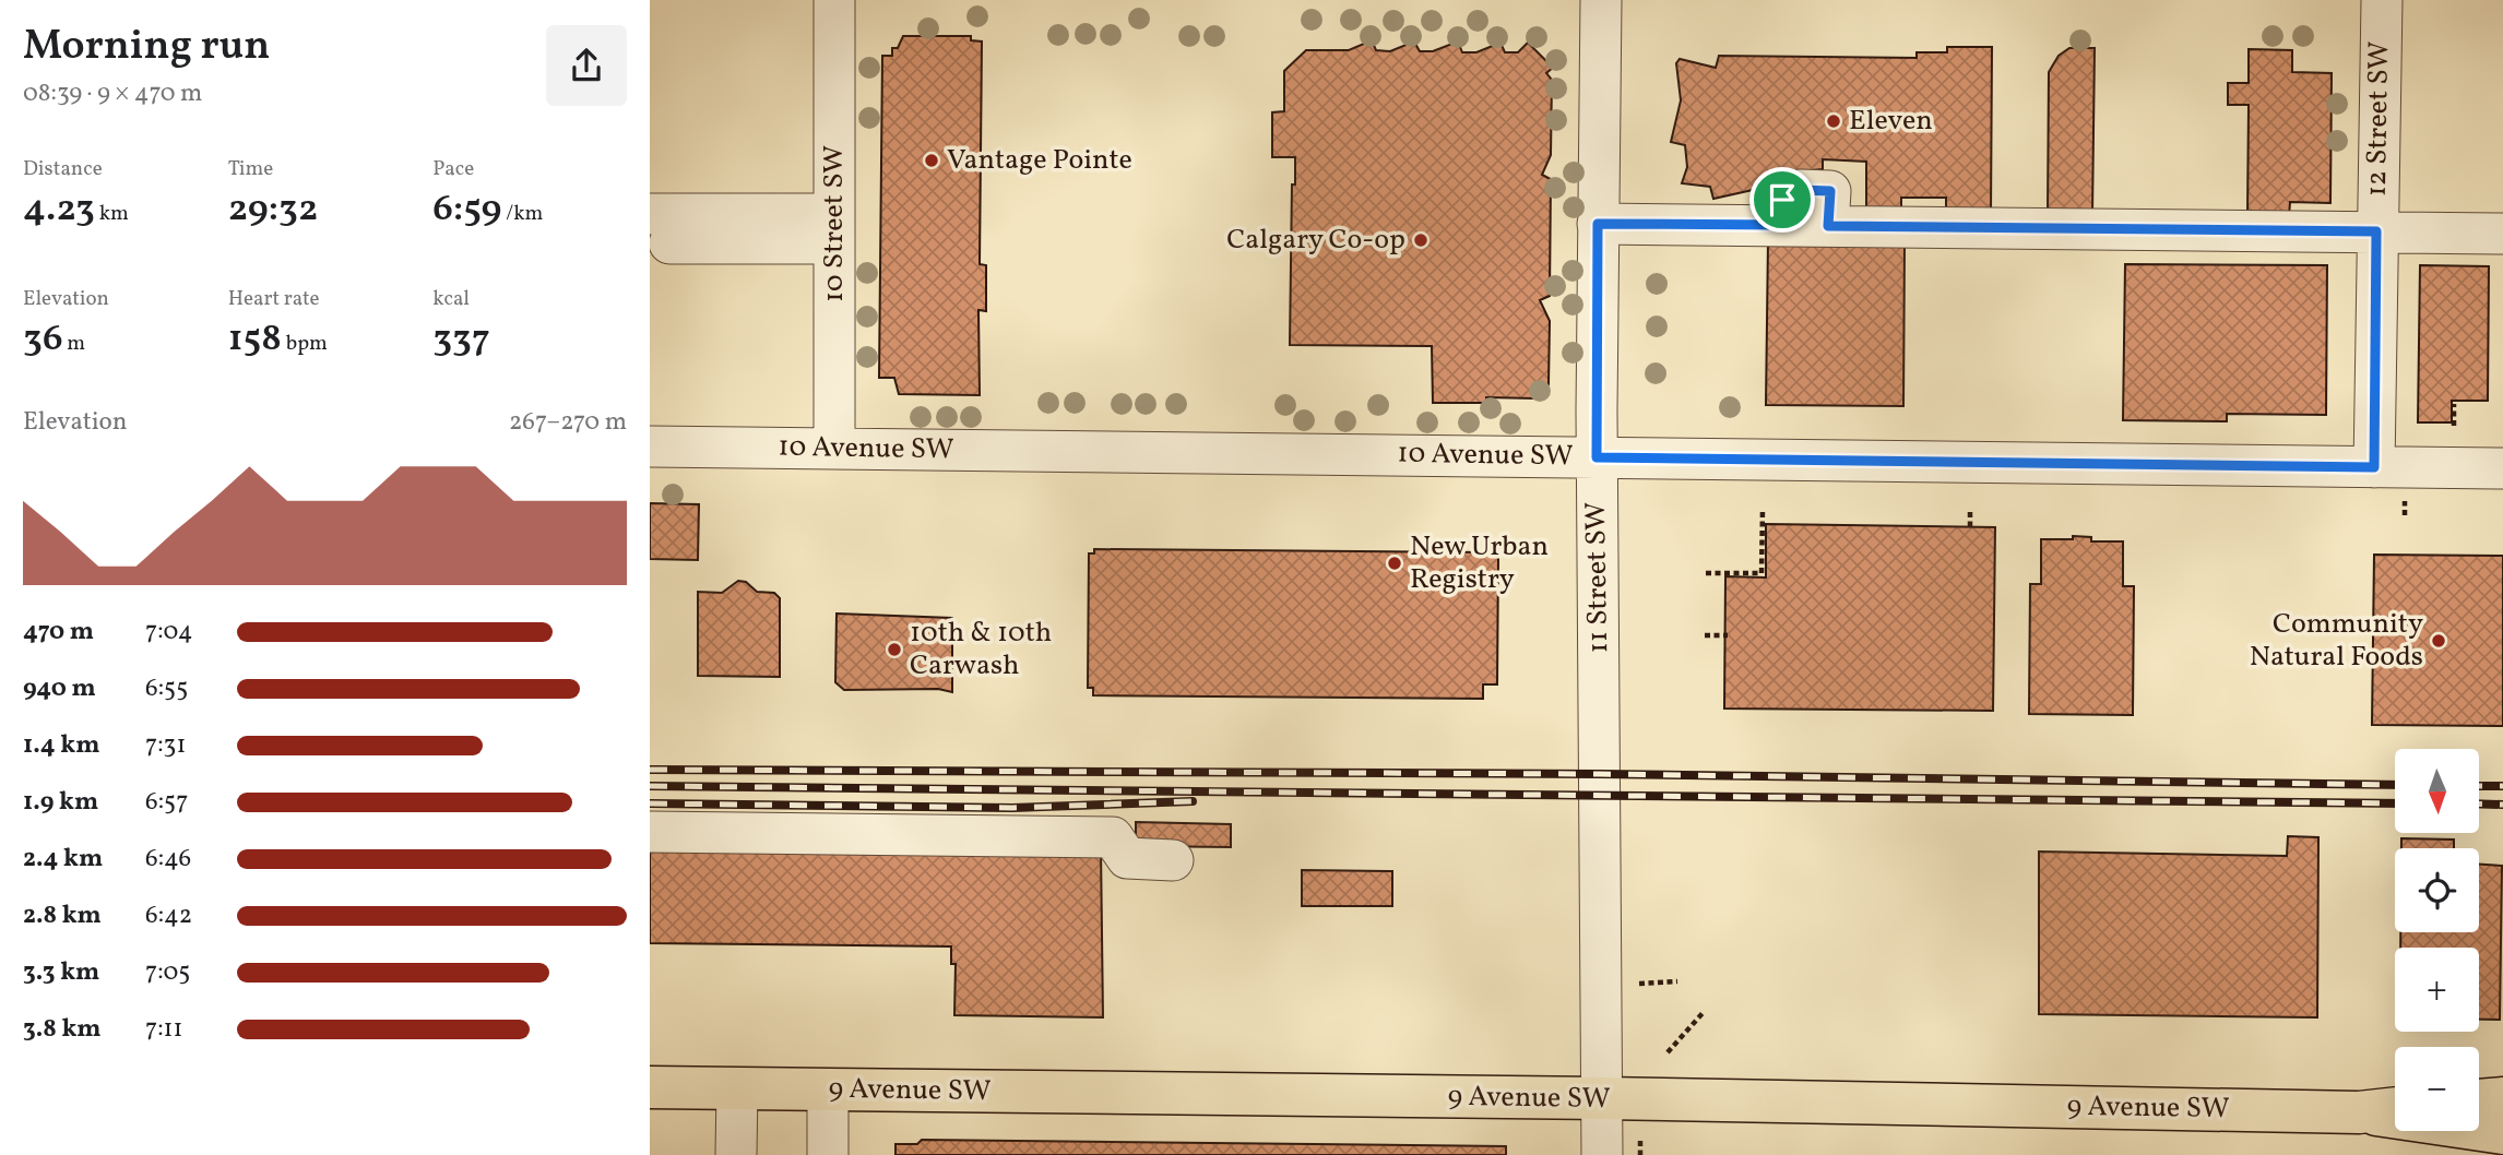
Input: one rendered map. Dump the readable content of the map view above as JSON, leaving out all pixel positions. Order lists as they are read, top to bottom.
{
  "streets": {
    "main road": ["9 Avenue SW"],
    "street": [
      "12 Street SW",
      "10 Street SW",
      "10 Avenue SW",
      "11 Street SW"
    ]
  },
  "crossings": [
    ["12 Street SW", "10 Avenue SW"],
    ["10 Street SW", "10 Avenue SW"],
    ["10 Avenue SW", "11 Street SW"],
    ["11 Street SW", "9 Avenue SW"]
  ],
  "places": [
    "Eleven",
    "Vantage Pointe",
    "Calgary Co-op",
    "New Urban Registry",
    "Community Natural Foods",
    "10th & 10th Carwash"
  ],
  "north": "bottom",
  "page": {
    "heading": ["Morning run", "08:39 · 9 × 470 m"],
    "stats": [
      ["Distance", "4.23 km"],
      ["Time", "29:32"],
      ["Pace", "6:59 /km"],
      ["Elevation", "36 m"],
      ["Heart rate", "158 bpm"],
      ["kcal", "337"]
    ],
    "chart": ["Elevation", "267–270 m"],
    "list": [
      {
        "name": "470 m",
        "note": "7:04"
      },
      {
        "name": "940 m",
        "note": "6:55"
      },
      {
        "name": "1.4 km",
        "note": "7:31"
      },
      {
        "name": "1.9 km",
        "note": "6:57"
      },
      {
        "name": "2.4 km",
        "note": "6:46"
      },
      {
        "name": "2.8 km",
        "note": "6:42"
      },
      {
        "name": "3.3 km",
        "note": "7:05"
      },
      {
        "name": "3.8 km",
        "note": "7:11"
      }
    ],
    "map_buttons": ["+", "−"]
  }
}
